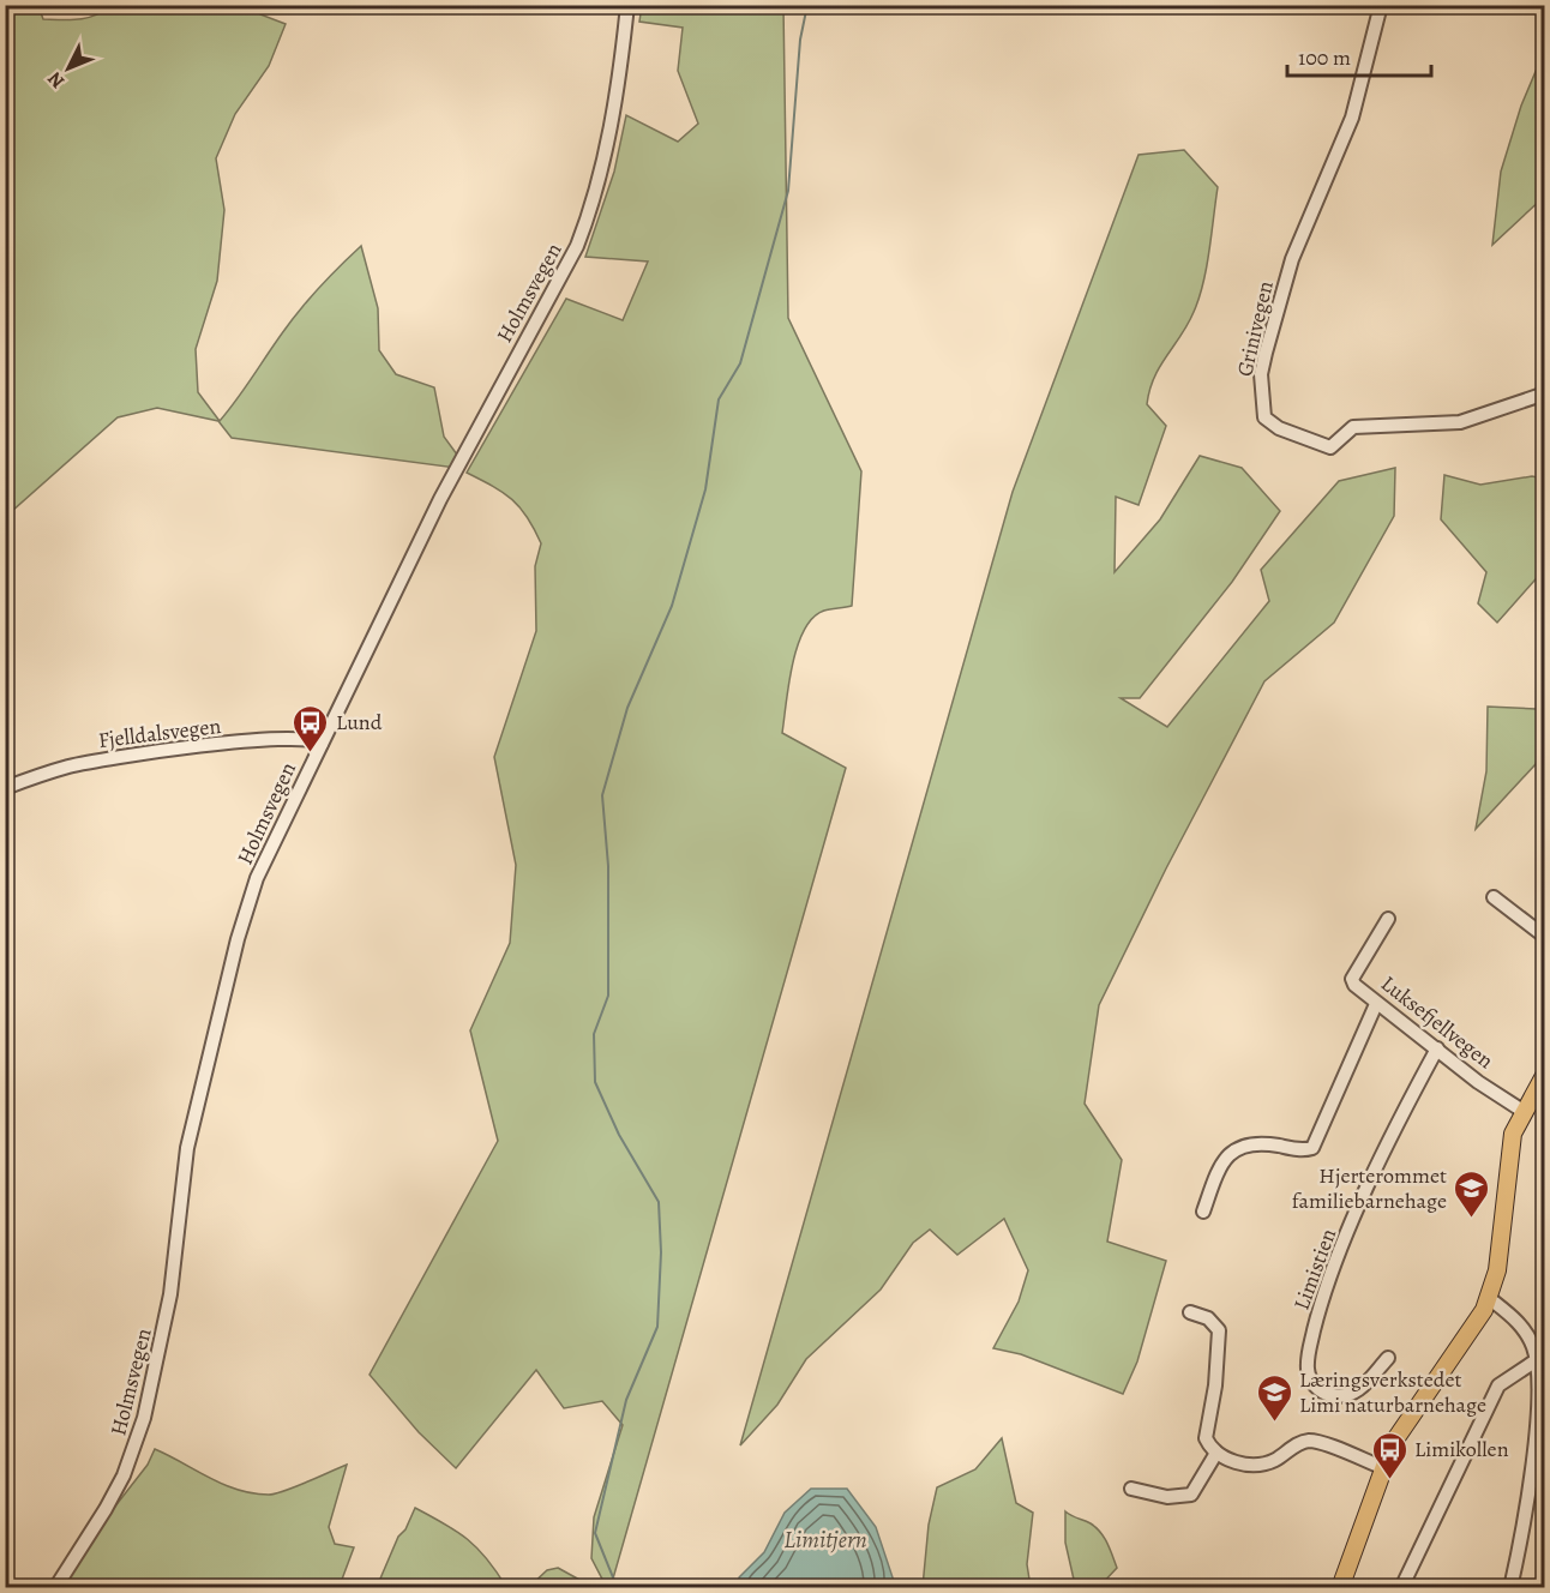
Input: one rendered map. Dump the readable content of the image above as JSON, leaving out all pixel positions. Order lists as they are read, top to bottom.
{
  "streets": {
    "street": [
      "Holmsvegen",
      "Grinivegen",
      "Fjelldalsvegen",
      "Luksefjellvegen",
      "Limistien"
    ]
  },
  "crossings": [
    ["Holmsvegen", "Fjelldalsvegen"],
    ["Luksefjellvegen", "Limistien"]
  ],
  "water": ["Limitjern"],
  "places": {
    "bus stop": ["Lund", "Limikollen"],
    "school or university": ["Hjerterommet familiebarnehage", "Læringsverkstedet Limi naturbarnehage"]
  },
  "scale_bar": "100 m",
  "north": "bottom left"
}
